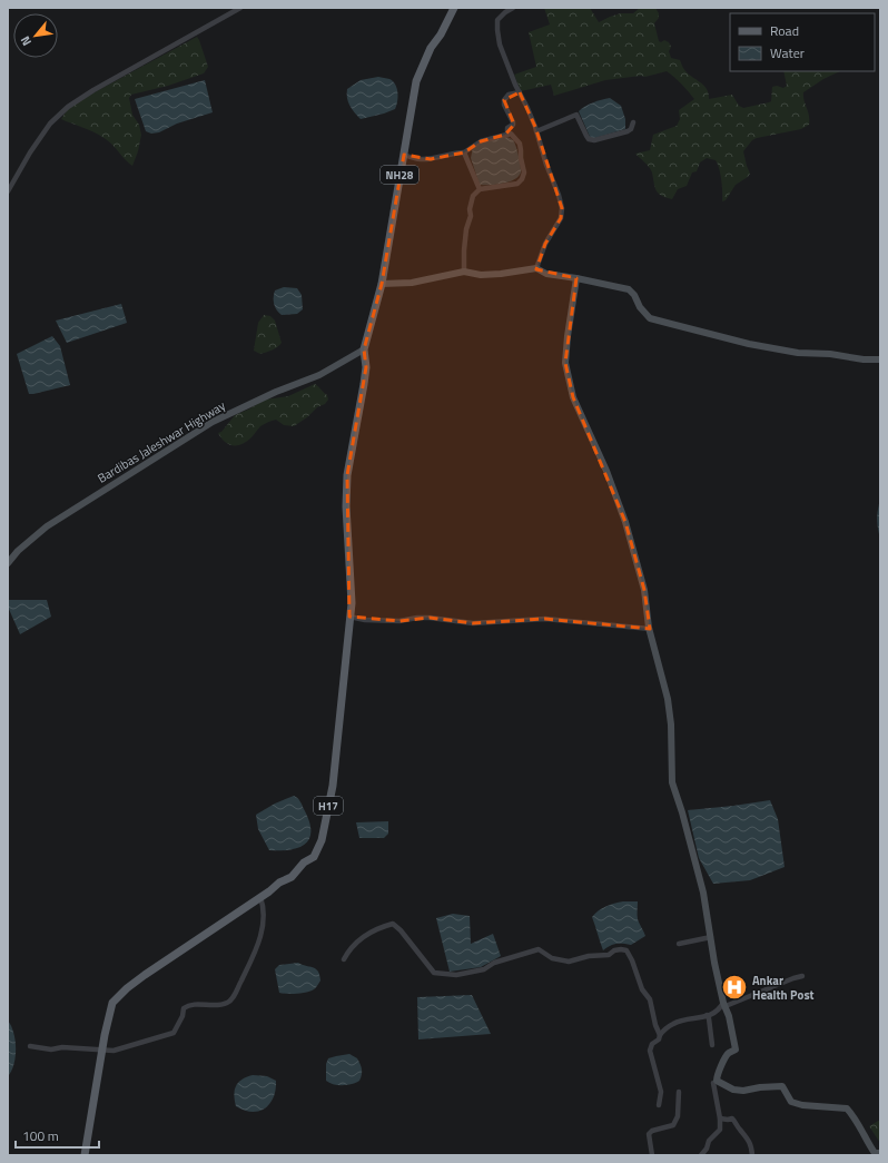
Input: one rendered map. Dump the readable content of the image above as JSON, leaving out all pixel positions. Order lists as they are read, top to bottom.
{
  "streets": {
    "main road": ["NH28", "H17"],
    "street": ["Bardibas Jaleshwar Highway"]
  },
  "crossings": [
    ["NH28", "Bardibas Jaleshwar Highway"],
    ["NH28", "H17"],
    ["Bardibas Jaleshwar Highway", "H17"]
  ],
  "places": {
    "hospital": ["Ankar Health Post"]
  },
  "legend": ["Road", "Water"],
  "scale_bar": "100 m",
  "north": "bottom left"
}
